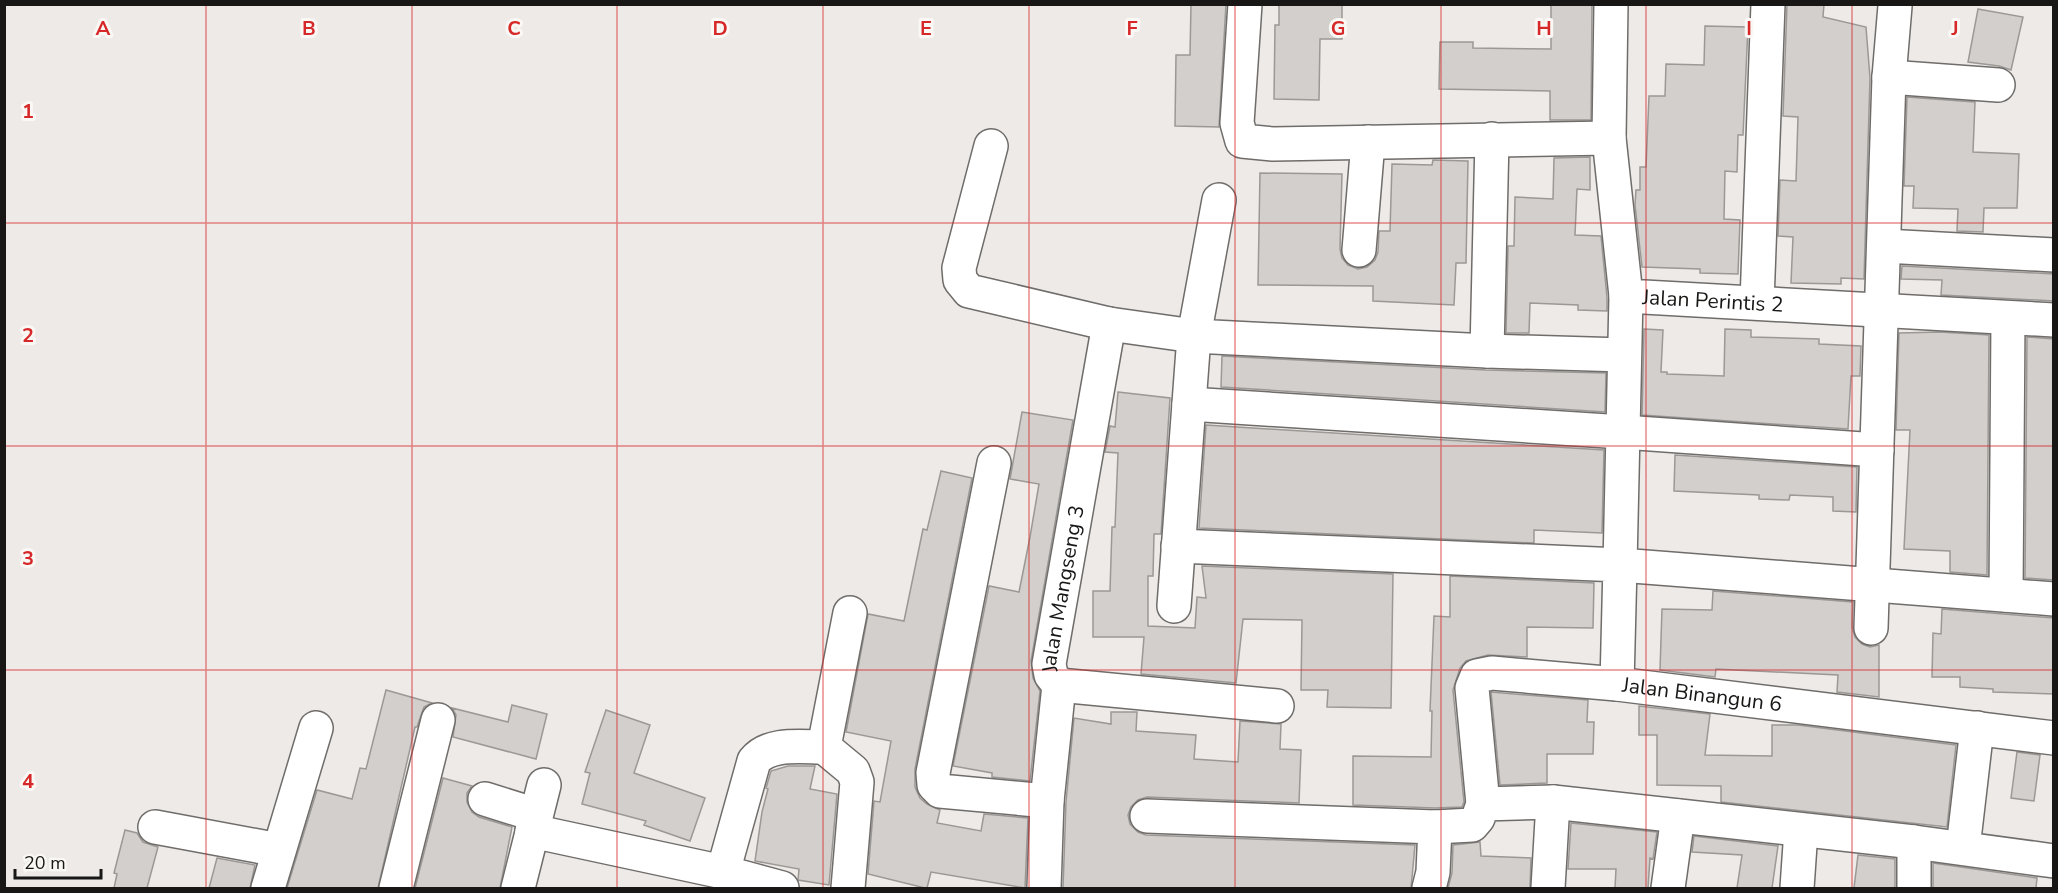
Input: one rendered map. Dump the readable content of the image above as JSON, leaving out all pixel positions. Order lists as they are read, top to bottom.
{
  "streets": {
    "street": ["Jalan Perintis 2", "Jalan Mangseng 3", "Jalan Binangun 6"]
  },
  "scale_bar": "20 m",
  "grid": {
    "columns": [
      "A",
      "B",
      "C",
      "D",
      "E",
      "F",
      "G",
      "H",
      "I",
      "J"
    ],
    "rows": [
      "1",
      "2",
      "3",
      "4"
    ]
  }
}
